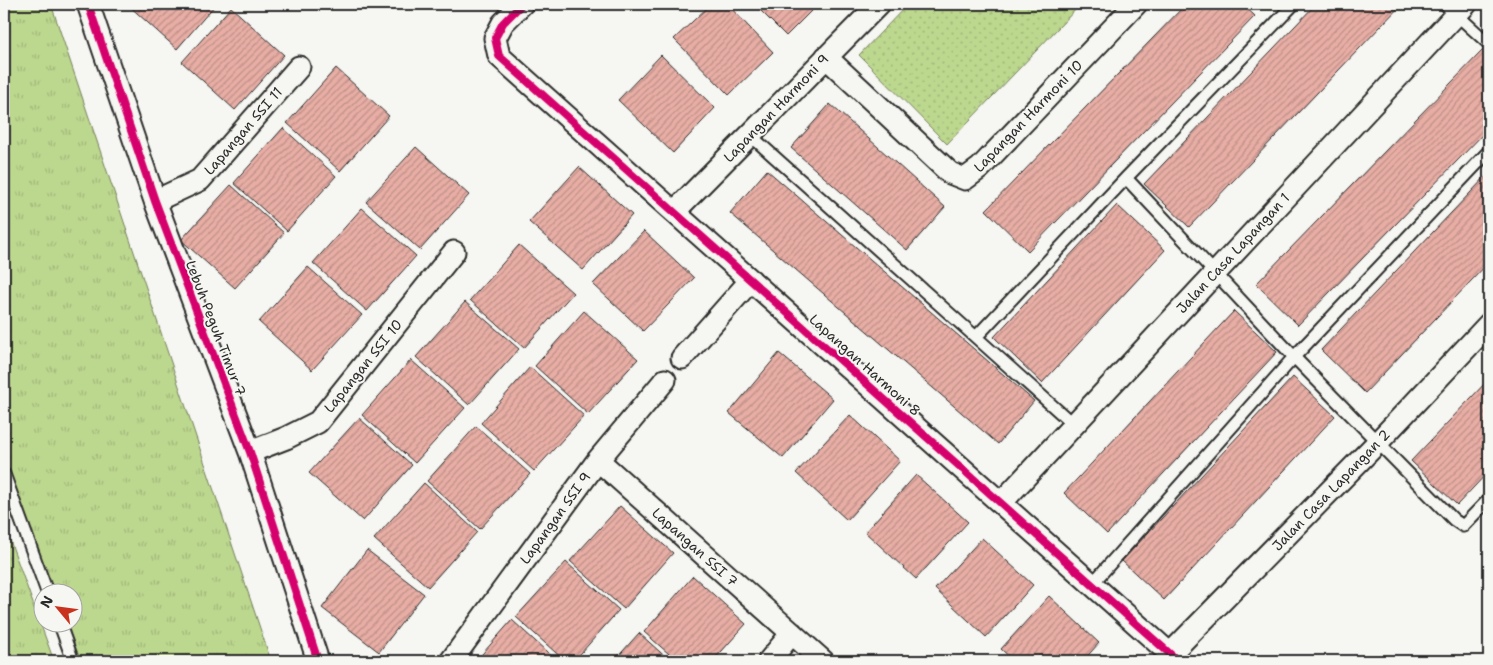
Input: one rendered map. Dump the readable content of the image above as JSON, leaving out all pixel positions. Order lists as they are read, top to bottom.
{
  "streets": {
    "street": [
      "Lapangan Harmoni 9",
      "Lapangan Harmoni 10",
      "Lapangan SSI 11",
      "Jalan Casa Lapangan 1",
      "Lebuh Peguh Timur 7",
      "Lapangan Harmoni 8",
      "Lapangan SSI 10",
      "Jalan Casa Lapangan 2",
      "Lapangan SSI 9",
      "Lapangan SSI 7"
    ]
  },
  "crossings": [
    ["Lapangan Harmoni 9", "Lapangan Harmoni 10"],
    ["Lapangan Harmoni 9", "Lapangan Harmoni 8"],
    ["Lapangan SSI 11", "Lebuh Peguh Timur 7"],
    ["Jalan Casa Lapangan 1", "Lapangan Harmoni 8"],
    ["Lebuh Peguh Timur 7", "Lapangan SSI 10"],
    ["Lapangan Harmoni 8", "Jalan Casa Lapangan 2"],
    ["Lapangan SSI 9", "Lapangan SSI 7"]
  ],
  "north": "top left"
}
